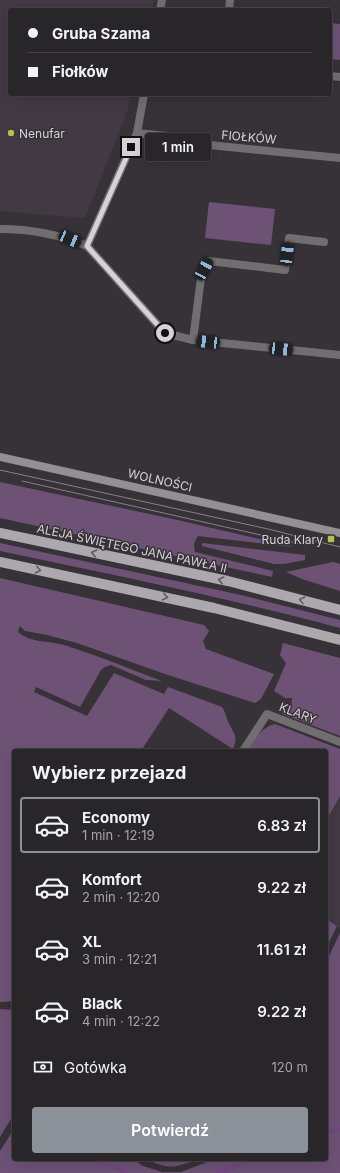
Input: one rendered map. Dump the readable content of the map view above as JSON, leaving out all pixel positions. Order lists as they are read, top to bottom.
{
  "streets": {
    "main road": ["ALEJA ŚWIĘTEGO JANA PAWŁA II"],
    "street": ["FIOŁKÓW", "WOLNOŚCI", "KLARY"]
  },
  "places": {
    "other": ["Nenufar"],
    "transit": ["Ruda Klary"]
  },
  "page": {
    "banner": ["Gruba Szama", "Fiołków"],
    "bubble": "1 min",
    "heading": "Wybierz przejazd",
    "list": [
      {
        "name": "Economy",
        "note": "1 min · 12:19",
        "value": "6.83 zł"
      },
      {
        "name": "Komfort",
        "note": "2 min · 12:20",
        "value": "9.22 zł"
      },
      {
        "name": "XL",
        "note": "3 min · 12:21",
        "value": "11.61 zł"
      },
      {
        "name": "Black",
        "note": "4 min · 12:22",
        "value": "9.22 zł"
      }
    ],
    "pay": ["Gotówka", "120 m"],
    "buttons": "Potwierdź"
  }
}
